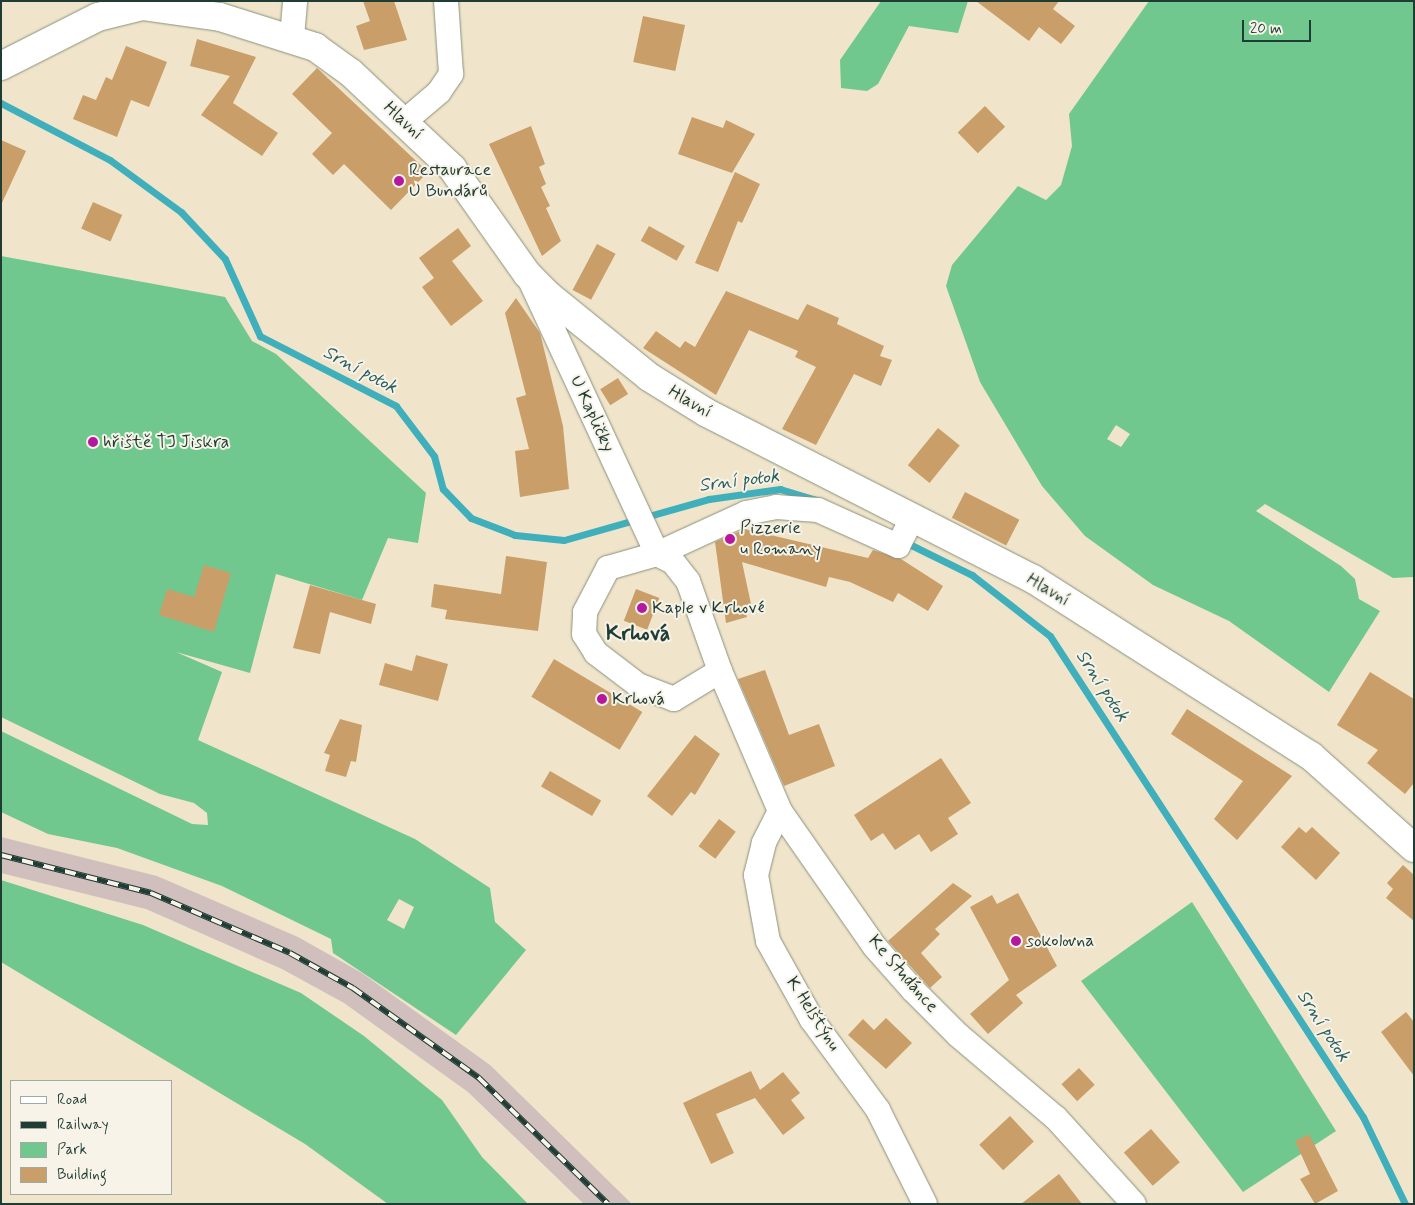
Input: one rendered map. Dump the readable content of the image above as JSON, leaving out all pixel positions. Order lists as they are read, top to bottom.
{
  "streets": {
    "street": [
      "Hlavní",
      "U Kapličky",
      "Ke Studánce",
      "K Helštýnu"
    ]
  },
  "crossings": [
    ["Hlavní", "U Kapličky"],
    ["U Kapličky", "Ke Studánce"],
    ["Ke Studánce", "K Helštýnu"]
  ],
  "districts": ["Krhová"],
  "water": ["Srní potok"],
  "places": [
    "Restaurace U Bundárů",
    "hřiště TJ Jiskra",
    "Pizzerie u Romany",
    "Kaple v Krhové",
    "Krhová",
    "sokolovna"
  ],
  "legend": [
    "Road",
    "Railway",
    "Park",
    "Building"
  ],
  "scale_bar": "20 m"
}
